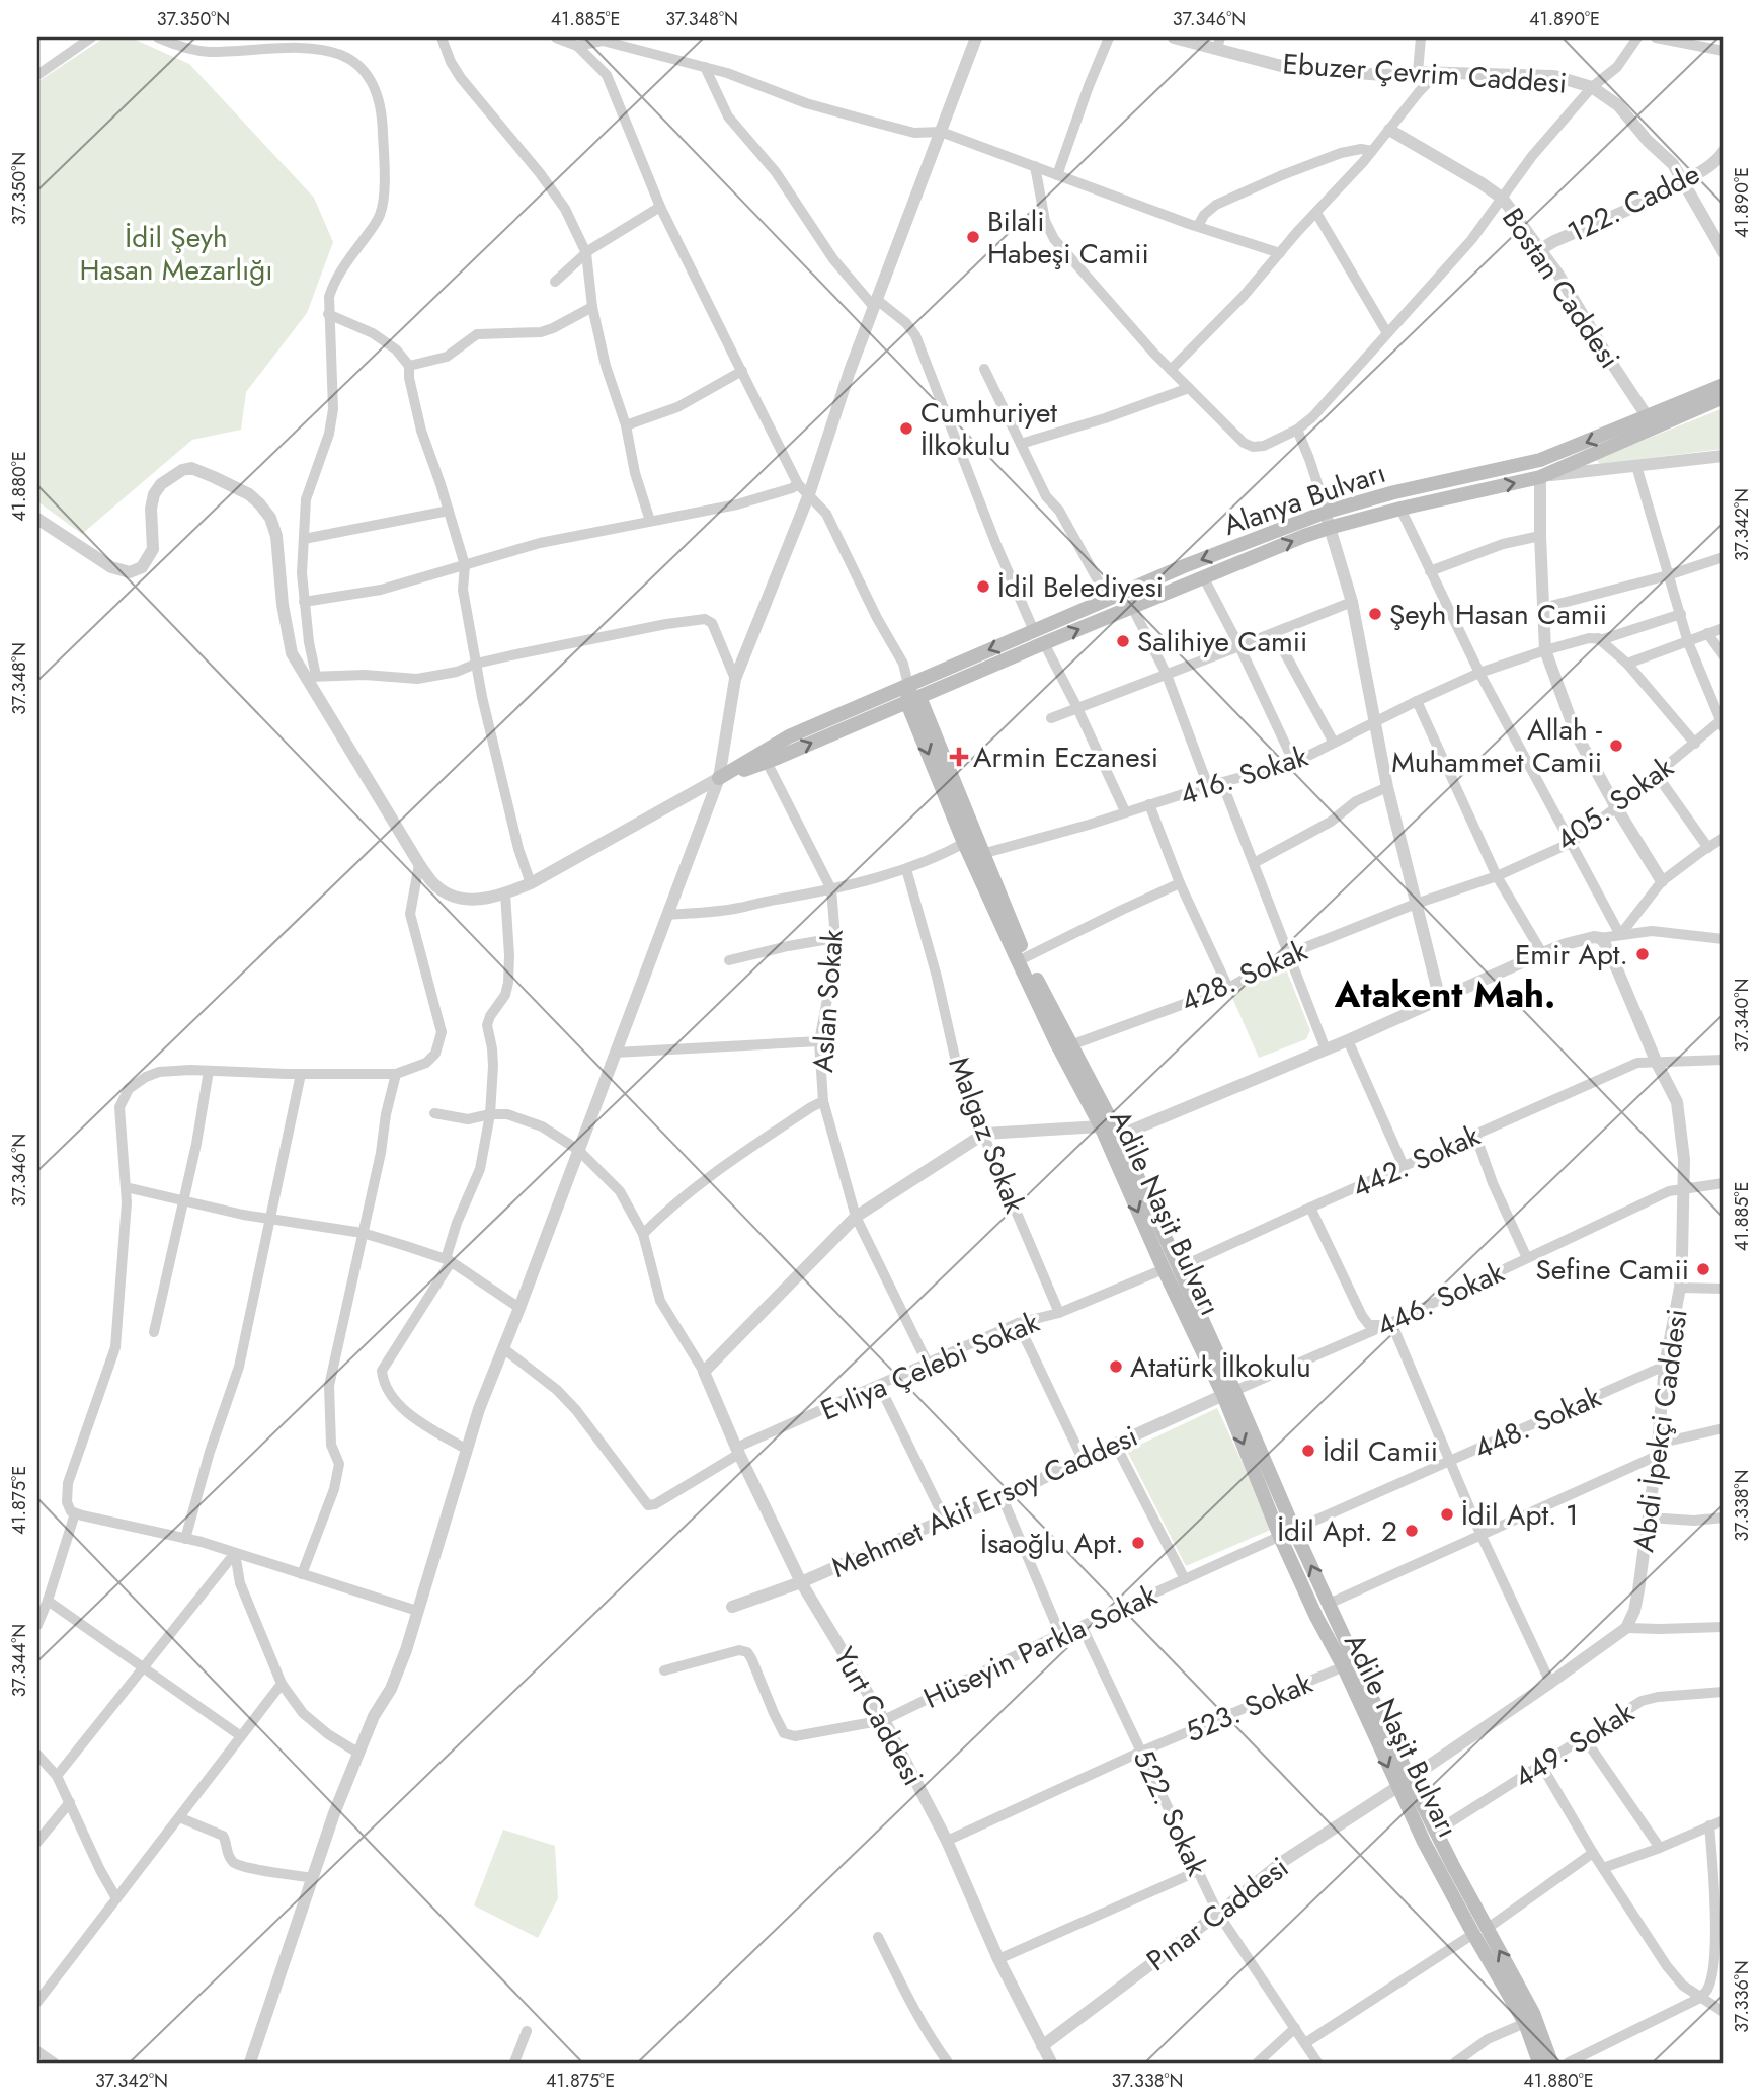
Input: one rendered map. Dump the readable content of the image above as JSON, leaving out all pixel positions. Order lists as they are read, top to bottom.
{
  "streets": {
    "main road": ["Alanya Bulvarı", "Adile Naşit Bulvarı"],
    "street": [
      "Ebuzer Çevrim Caddesi",
      "122. Cadde",
      "Bostan Caddesi",
      "416. Sokak",
      "405. Sokak",
      "428. Sokak",
      "Aslan Sokak",
      "Malgaz Sokak",
      "442. Sokak",
      "446. Sokak",
      "Evliya Çelebi Sokak",
      "448. Sokak",
      "Abdi İpekçi Caddesi",
      "Mehmet Akif Ersoy Caddesi",
      "Hüseyin Parkla Sokak",
      "523. Sokak",
      "Yurt Caddesi",
      "449. Sokak",
      "522. Sokak",
      "Pınar Caddesi"
    ]
  },
  "crossings": [
    ["Ebuzer Çevrim Caddesi", "122. Cadde"],
    ["122. Cadde", "Bostan Caddesi"],
    ["Bostan Caddesi", "Alanya Bulvarı"],
    ["Alanya Bulvarı", "Aslan Sokak"],
    ["Alanya Bulvarı", "Adile Naşit Bulvarı"],
    ["416. Sokak", "Aslan Sokak"],
    ["416. Sokak", "Malgaz Sokak"],
    ["416. Sokak", "Adile Naşit Bulvarı"],
    ["405. Sokak", "428. Sokak"],
    ["428. Sokak", "Adile Naşit Bulvarı"],
    ["Aslan Sokak", "Evliya Çelebi Sokak"],
    ["Malgaz Sokak", "Evliya Çelebi Sokak"],
    ["442. Sokak", "Adile Naşit Bulvarı"],
    ["442. Sokak", "Evliya Çelebi Sokak"],
    ["442. Sokak", "Abdi İpekçi Caddesi"],
    ["Adile Naşit Bulvarı", "446. Sokak"],
    ["Adile Naşit Bulvarı", "Evliya Çelebi Sokak"],
    ["Adile Naşit Bulvarı", "448. Sokak"],
    ["Adile Naşit Bulvarı", "Mehmet Akif Ersoy Caddesi"],
    ["Adile Naşit Bulvarı", "Hüseyin Parkla Sokak"],
    ["Adile Naşit Bulvarı", "523. Sokak"],
    ["Adile Naşit Bulvarı", "449. Sokak"],
    ["Adile Naşit Bulvarı", "Pınar Caddesi"],
    ["446. Sokak", "Abdi İpekçi Caddesi"],
    ["446. Sokak", "Mehmet Akif Ersoy Caddesi"],
    ["Evliya Çelebi Sokak", "Yurt Caddesi"],
    ["448. Sokak", "Abdi İpekçi Caddesi"],
    ["448. Sokak", "Hüseyin Parkla Sokak"],
    ["Mehmet Akif Ersoy Caddesi", "Yurt Caddesi"],
    ["Hüseyin Parkla Sokak", "Yurt Caddesi"],
    ["Hüseyin Parkla Sokak", "522. Sokak"],
    ["523. Sokak", "Yurt Caddesi"],
    ["523. Sokak", "522. Sokak"],
    ["Yurt Caddesi", "Pınar Caddesi"],
    ["522. Sokak", "Pınar Caddesi"]
  ],
  "districts": ["Atakent Mah."],
  "parks": ["İdil Şeyh Hasan Mezarlığı"],
  "places": {
    "other": [
      "Bilali Habeşi Camii",
      "Cumhuriyet İlkokulu",
      "İdil Belediyesi",
      "Şeyh Hasan Camii",
      "Salihiye Camii",
      "Allah - Muhammet Camii",
      "Emir Apt.",
      "Sefine Camii",
      "Atatürk İlkokulu",
      "İdil Camii",
      "İdil Apt. 1",
      "İdil Apt. 2",
      "İsaoğlu Apt."
    ],
    "health": ["Armin Eczanesi"]
  },
  "coordinates": [
    "37.350°N",
    "41.885°E",
    "37.348°N",
    "37.346°N",
    "41.890°E",
    "41.880°E",
    "37.342°N",
    "37.340°N",
    "41.875°E",
    "37.338°N",
    "37.344°N",
    "37.336°N"
  ]
}
